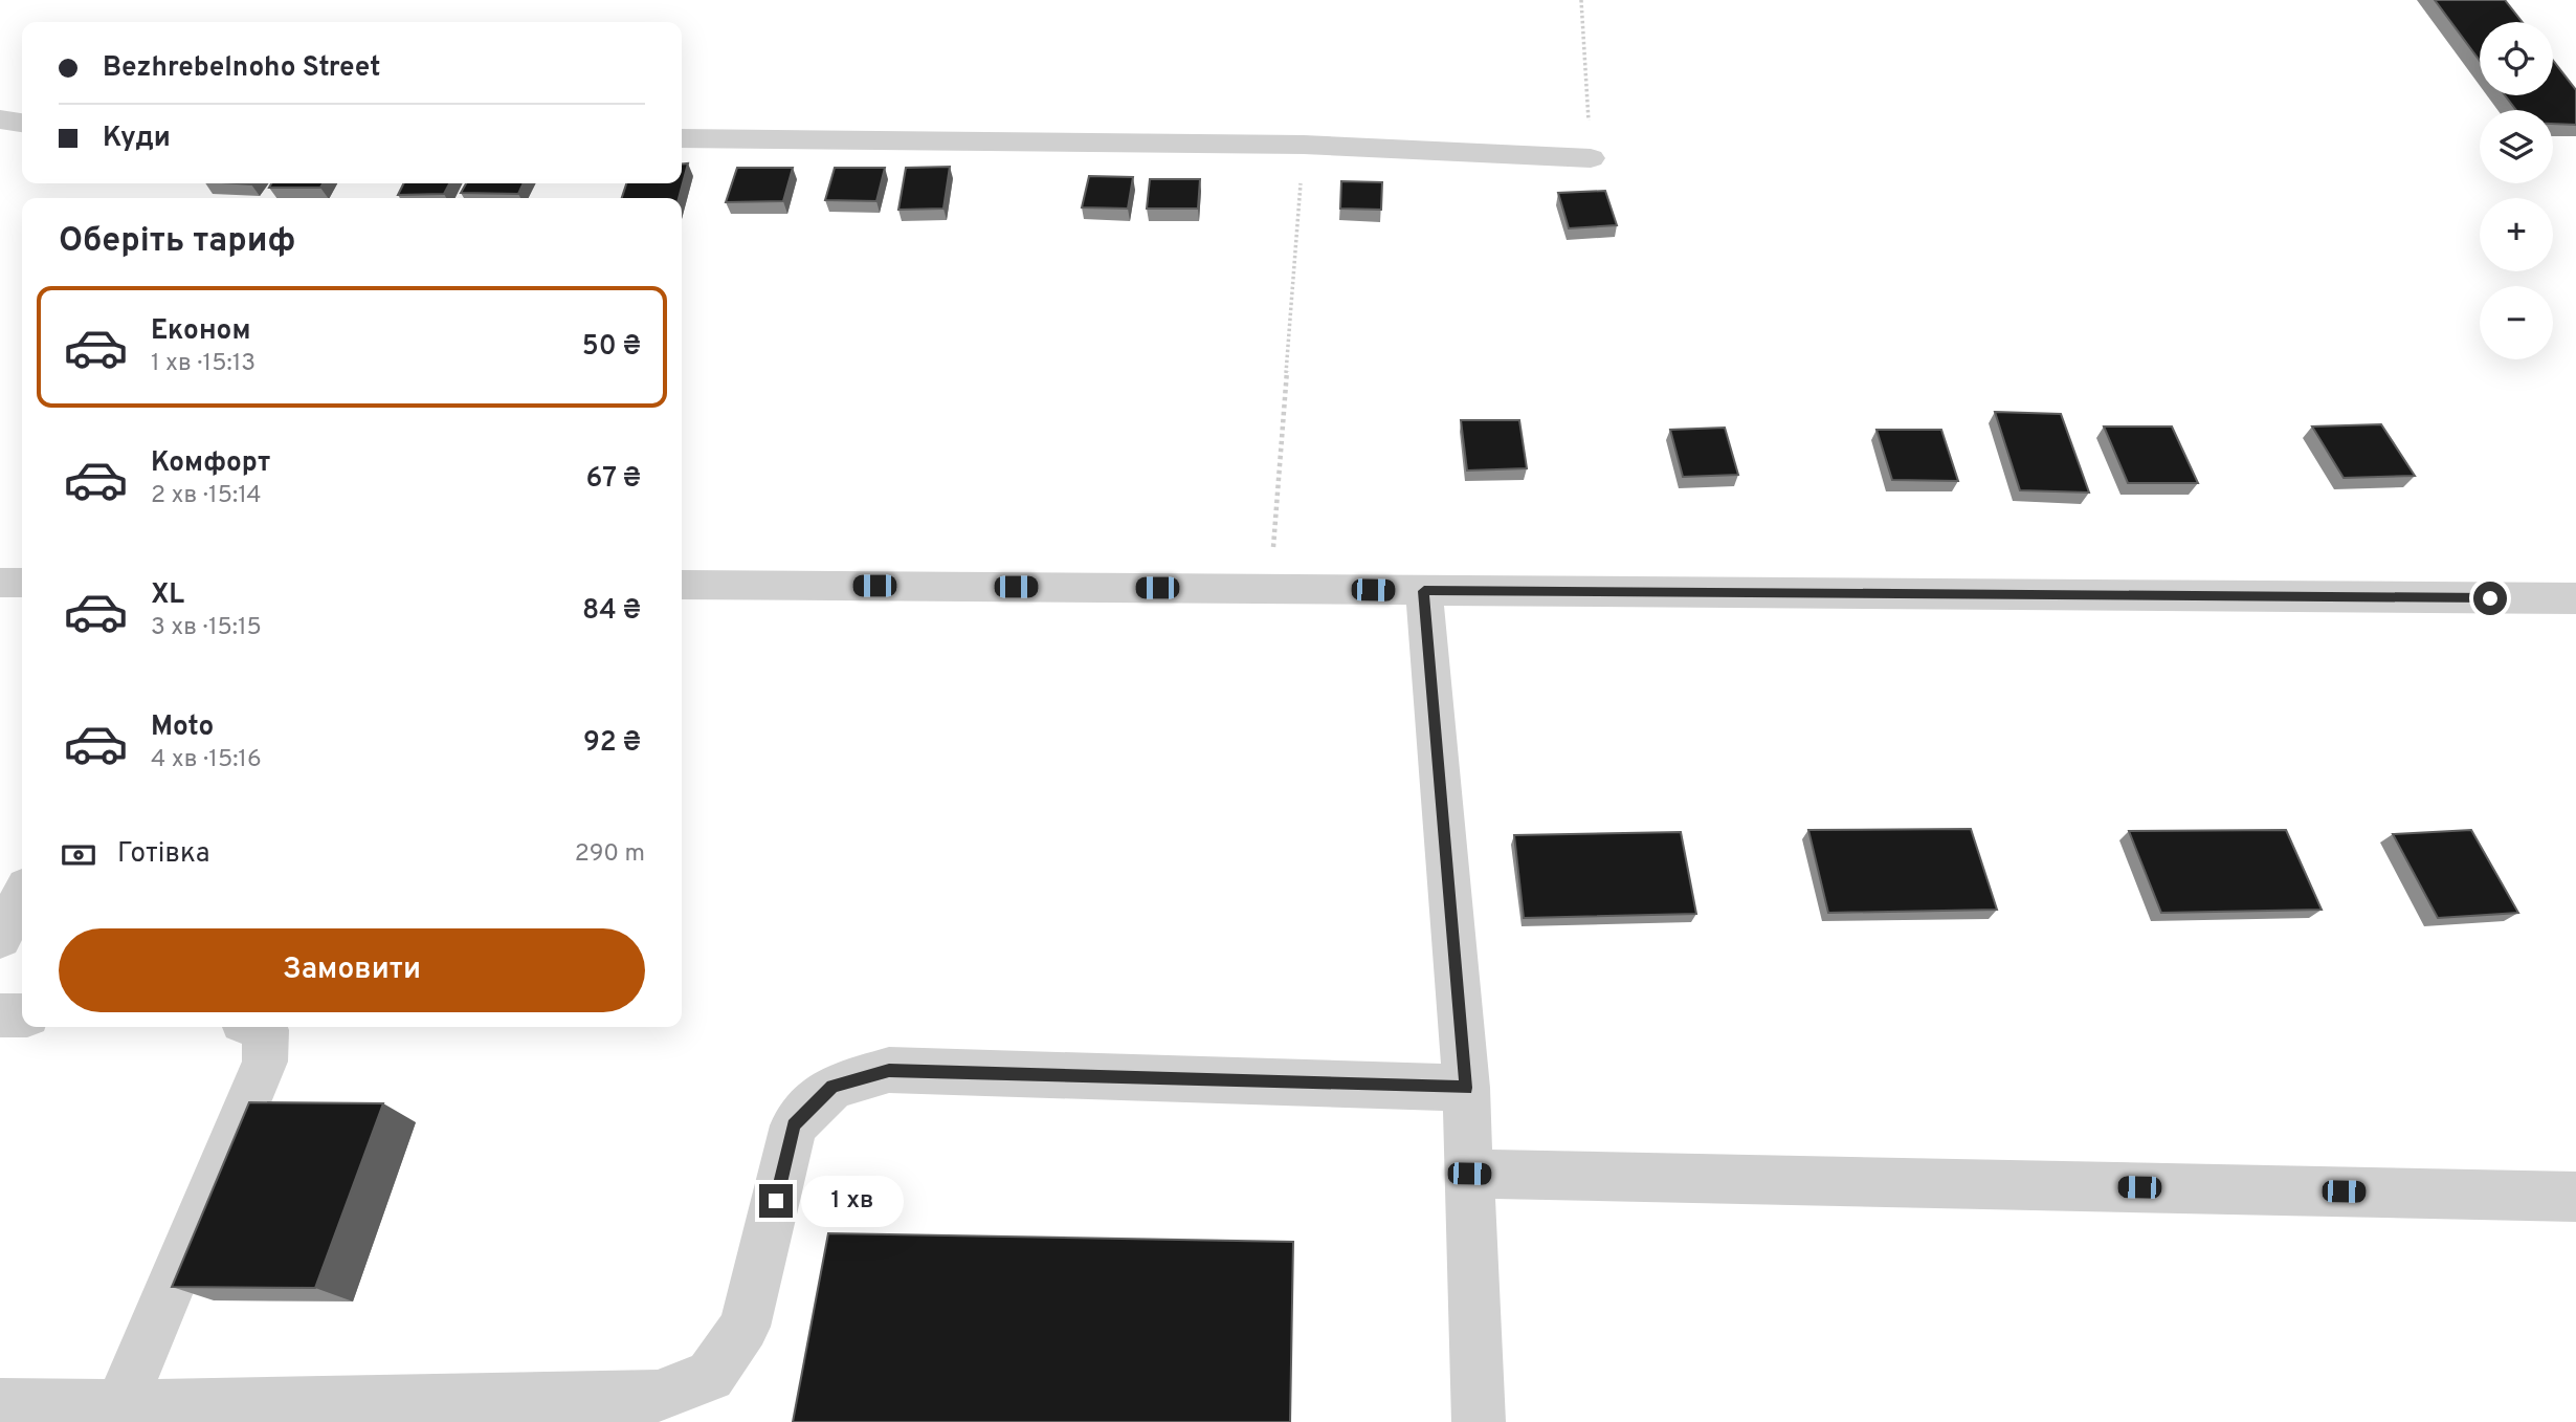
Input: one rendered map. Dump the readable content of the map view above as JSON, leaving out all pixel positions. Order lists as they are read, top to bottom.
{
  "page": {
    "map_buttons": ["+", "−"],
    "banner": ["Bezhrebelnoho Street", "Куди"],
    "heading": "Оберіть тариф",
    "list": [
      {
        "name": "Економ",
        "note": "1 хв · 15:13",
        "value": "50 ₴"
      },
      {
        "name": "Комфорт",
        "note": "2 хв · 15:14",
        "value": "67 ₴"
      },
      {
        "name": "XL",
        "note": "3 хв · 15:15",
        "value": "84 ₴"
      },
      {
        "name": "Moto",
        "note": "4 хв · 15:16",
        "value": "92 ₴"
      }
    ],
    "pay": ["Готівка", "290 m"],
    "buttons": "Замовити",
    "bubble": "1 хв"
  }
}
